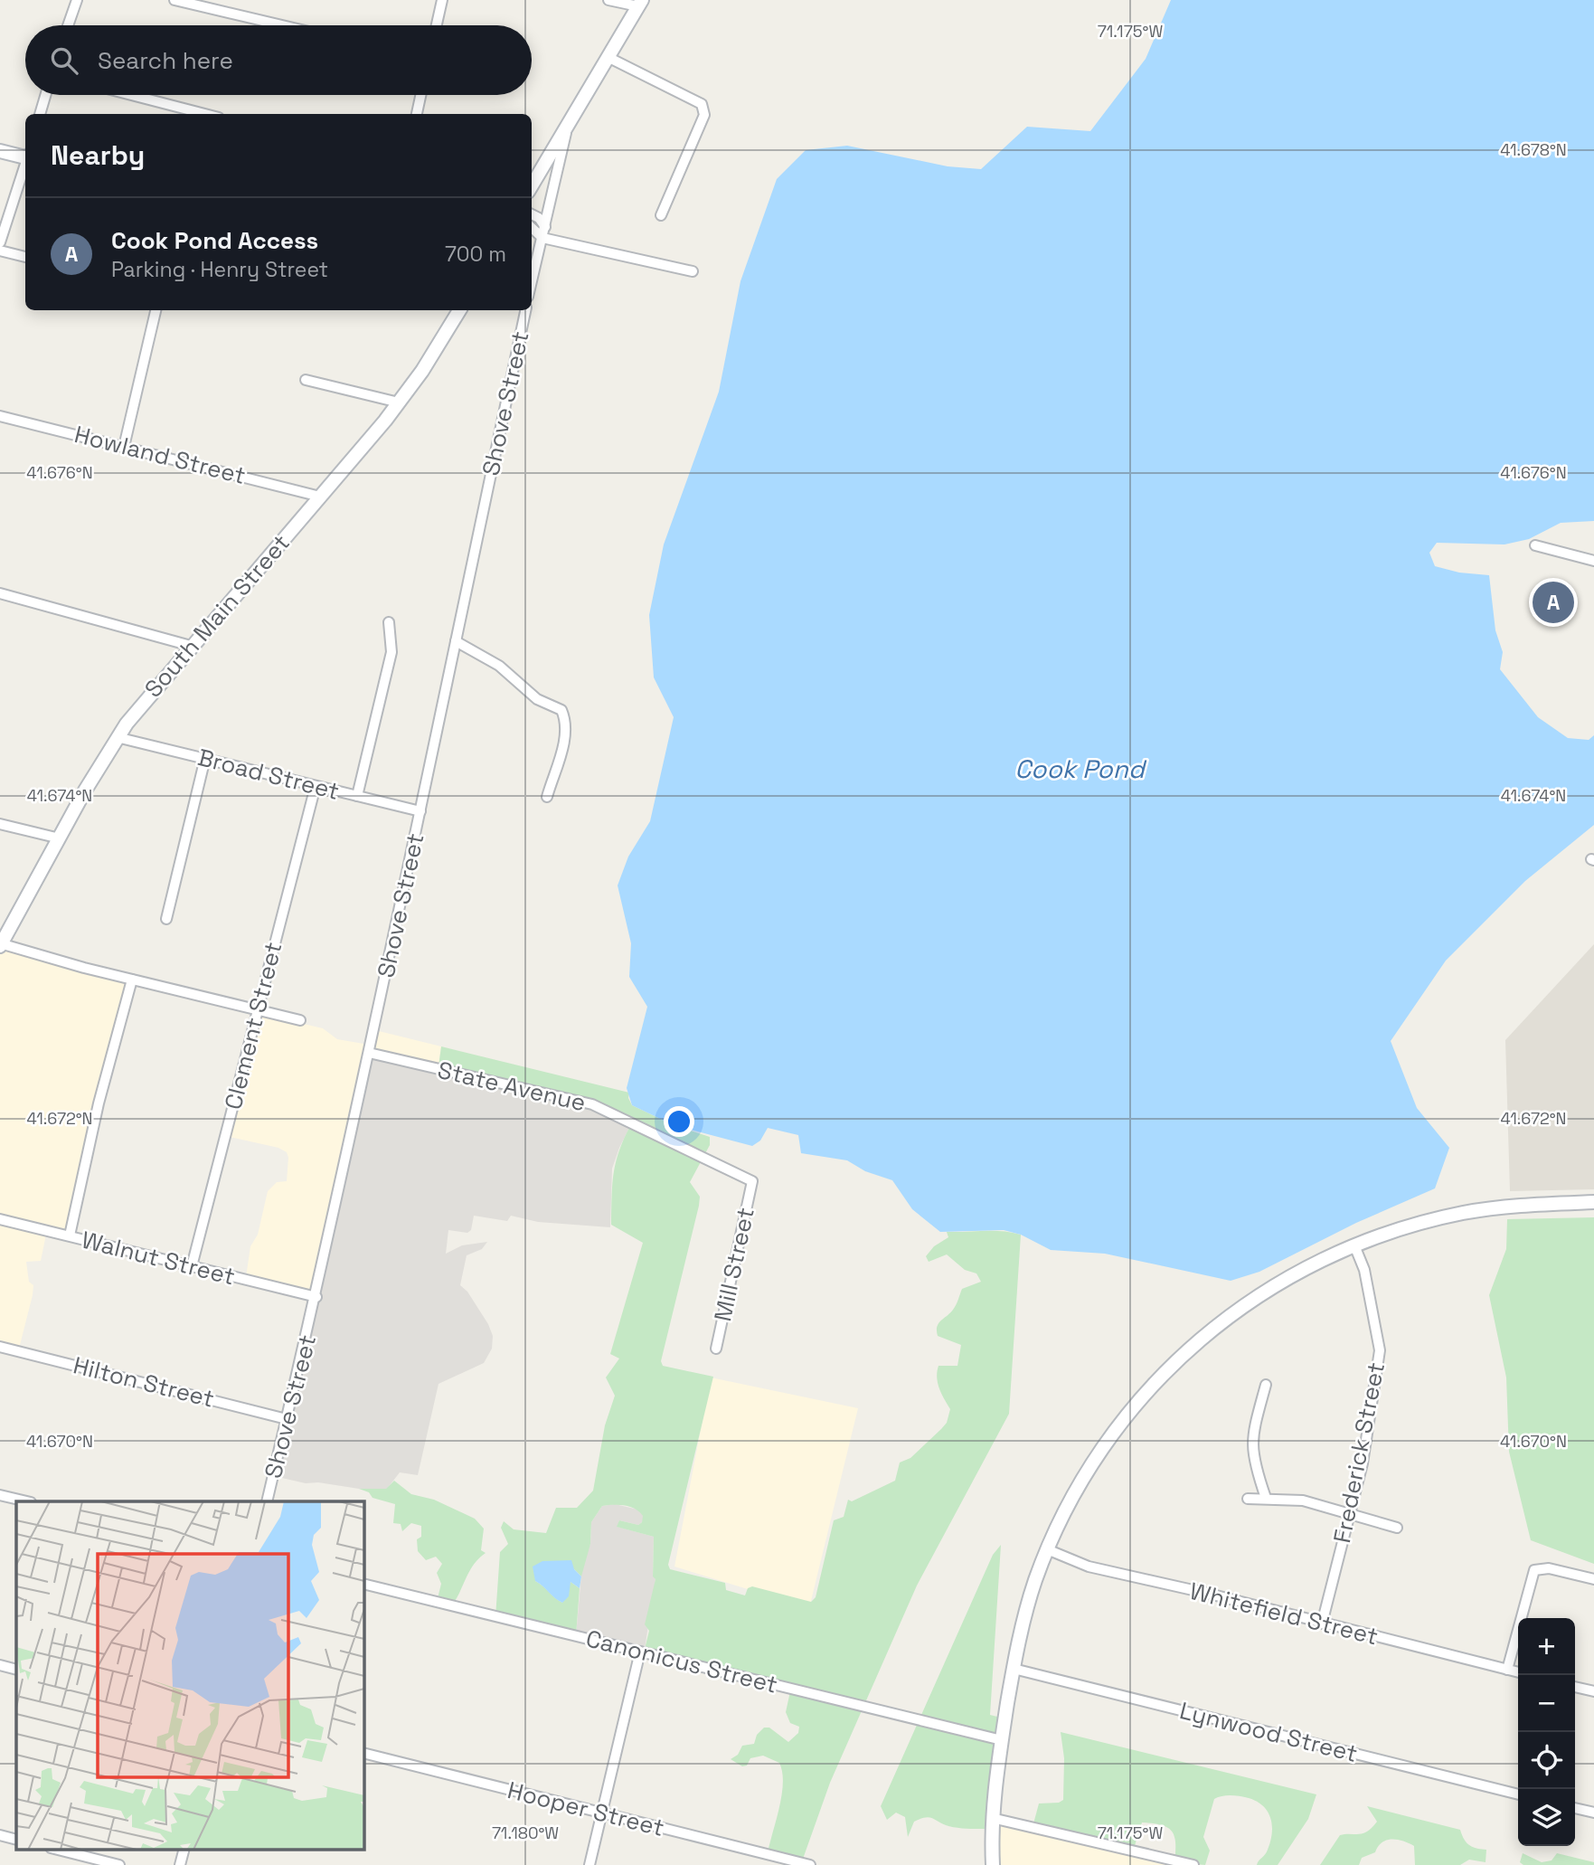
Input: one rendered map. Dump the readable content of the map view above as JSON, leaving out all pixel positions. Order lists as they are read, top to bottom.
{
  "streets": {
    "main road": ["South Main Street"],
    "street": [
      "Shove Street",
      "Howland Street",
      "Broad Street",
      "Clement Street",
      "State Avenue",
      "Walnut Street",
      "Mill Street",
      "Hilton Street",
      "Frederick Street",
      "Whitefield Street",
      "Canonicus Street",
      "Lynwood Street",
      "Hooper Street"
    ]
  },
  "crossings": [
    ["Shove Street", "Broad Street"],
    ["Shove Street", "State Avenue"],
    ["Shove Street", "Walnut Street"],
    ["Shove Street", "Hilton Street"],
    ["Howland Street", "South Main Street"],
    ["South Main Street", "Broad Street"],
    ["Broad Street", "Clement Street"],
    ["Clement Street", "Walnut Street"],
    ["State Avenue", "Mill Street"],
    ["Frederick Street", "Whitefield Street"]
  ],
  "water": ["Cook Pond"],
  "page": {
    "search": "Search here",
    "heading": "Nearby",
    "list": [
      {
        "mark": "A",
        "name": "Cook Pond Access",
        "note": "Parking · Henry Street",
        "value": "700 m"
      }
    ],
    "pins": "A",
    "map_buttons": ["+", "−"]
  },
  "coordinates": [
    "71.175°W",
    "41.678°N",
    "41.676°N",
    "41.674°N",
    "41.672°N",
    "41.670°N",
    "71.180°W"
  ]
}
